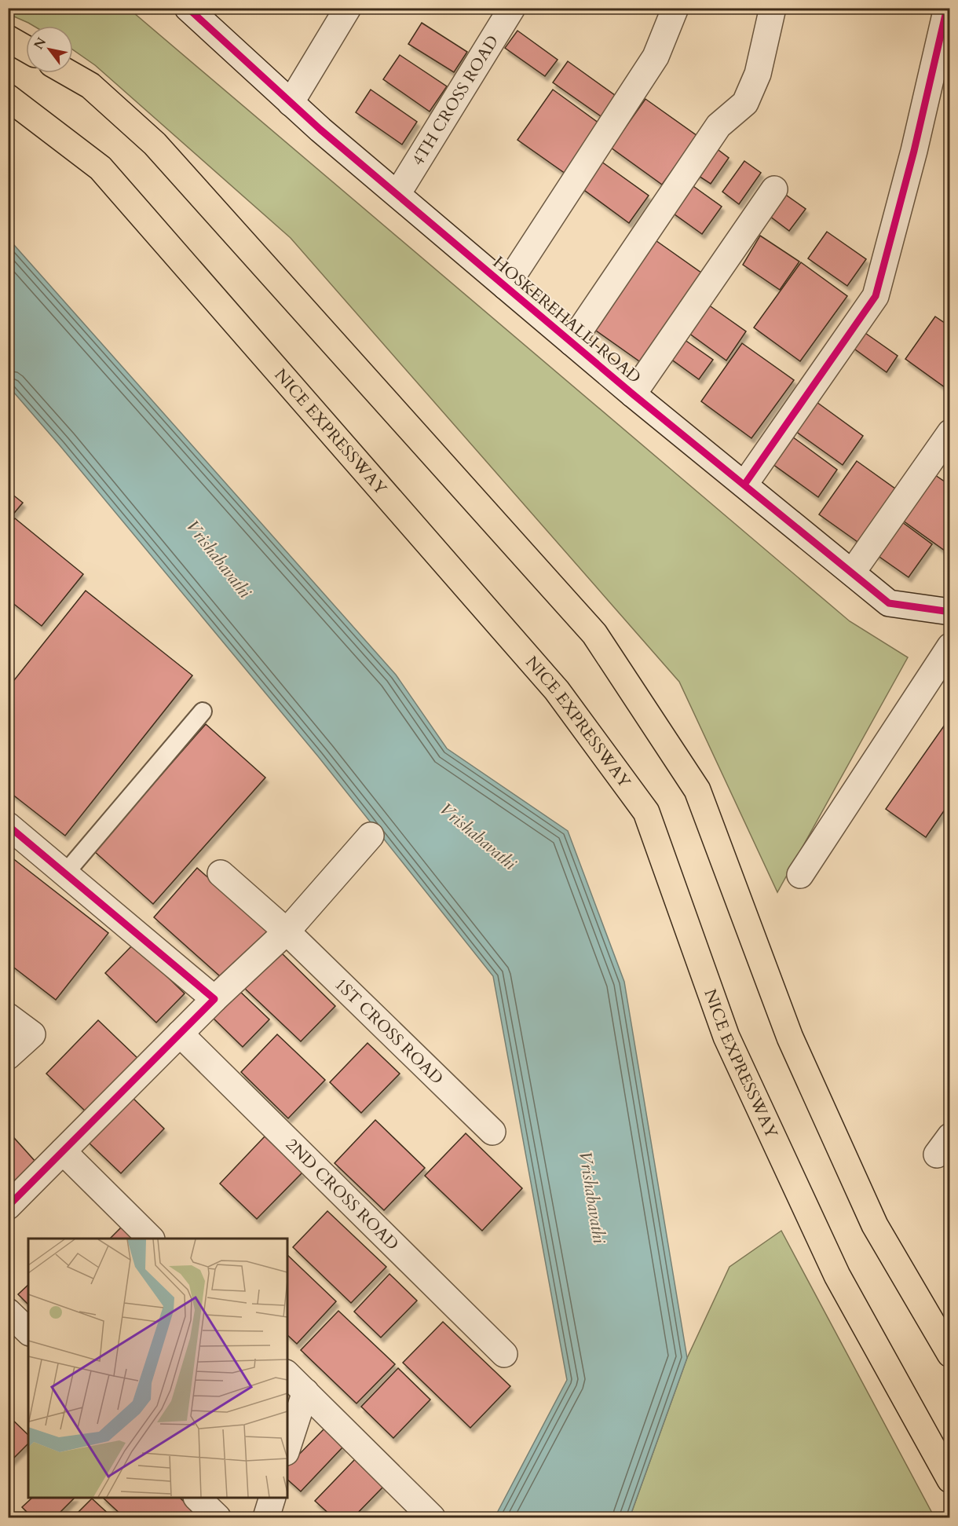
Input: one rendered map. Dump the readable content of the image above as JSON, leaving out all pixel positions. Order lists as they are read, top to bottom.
{
  "streets": {
    "highway": ["NICE EXPRESSWAY"],
    "street": [
      "4TH CROSS ROAD",
      "HOSKEREHALLI ROAD",
      "1ST CROSS ROAD",
      "2ND CROSS ROAD"
    ]
  },
  "crossings": [
    ["4TH CROSS ROAD", "HOSKEREHALLI ROAD"]
  ],
  "water": ["Vrishabavathi"],
  "north": "top left"
}
